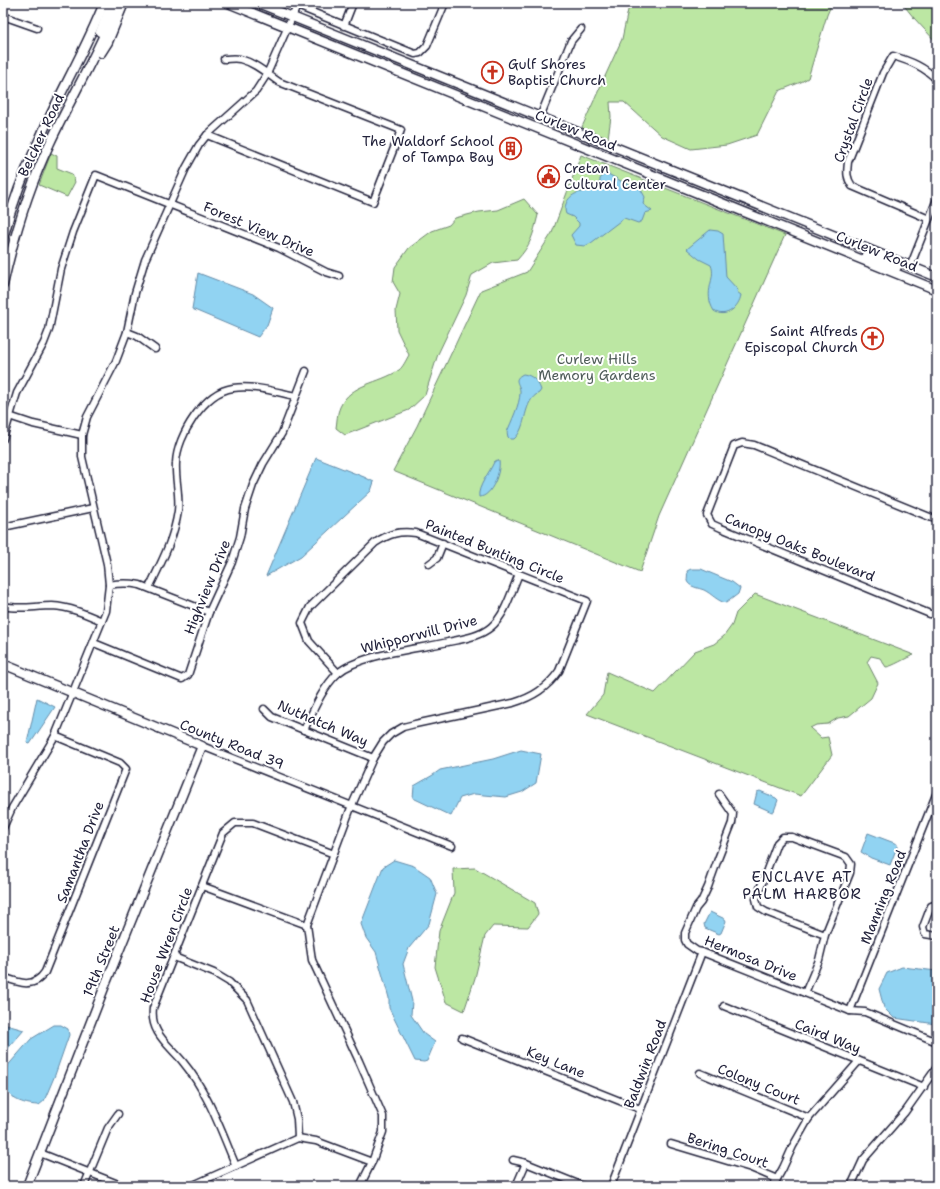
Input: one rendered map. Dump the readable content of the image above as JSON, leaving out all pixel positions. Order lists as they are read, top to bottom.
{
  "streets": {
    "main road": [
      "Curlew Road",
      "Belcher Road",
      "County Road 39",
      "19th Street"
    ],
    "street": [
      "Crystal Circle",
      "Forest View Drive",
      "Canopy Oaks Boulevard",
      "Painted Bunting Circle",
      "Highview Drive",
      "Whipporwill Drive",
      "Nuthatch Way",
      "Samantha Drive",
      "Manning Road",
      "House Wren Circle",
      "Hermosa Drive",
      "Caird Way",
      "Key Lane",
      "Baldwin Road",
      "Colony Court",
      "Bering Court"
    ]
  },
  "crossings": [
    ["Painted Bunting Circle", "Whipporwill Drive"],
    ["Painted Bunting Circle", "Nuthatch Way"],
    ["Whipporwill Drive", "Nuthatch Way"],
    ["County Road 39", "19th Street"],
    ["Manning Road", "Hermosa Drive"],
    ["Hermosa Drive", "Baldwin Road"],
    ["Key Lane", "Baldwin Road"]
  ],
  "districts": ["ENCLAVE AT PALM HARBOR"],
  "parks": ["Curlew Hills Memory Gardens"],
  "places": {
    "church": ["Gulf Shores Baptist Church", "Saint Alfreds Episcopal Church"],
    "building": ["The Waldorf School of Tampa Bay"],
    "public building": ["Cretan Cultural Center"]
  }
}
